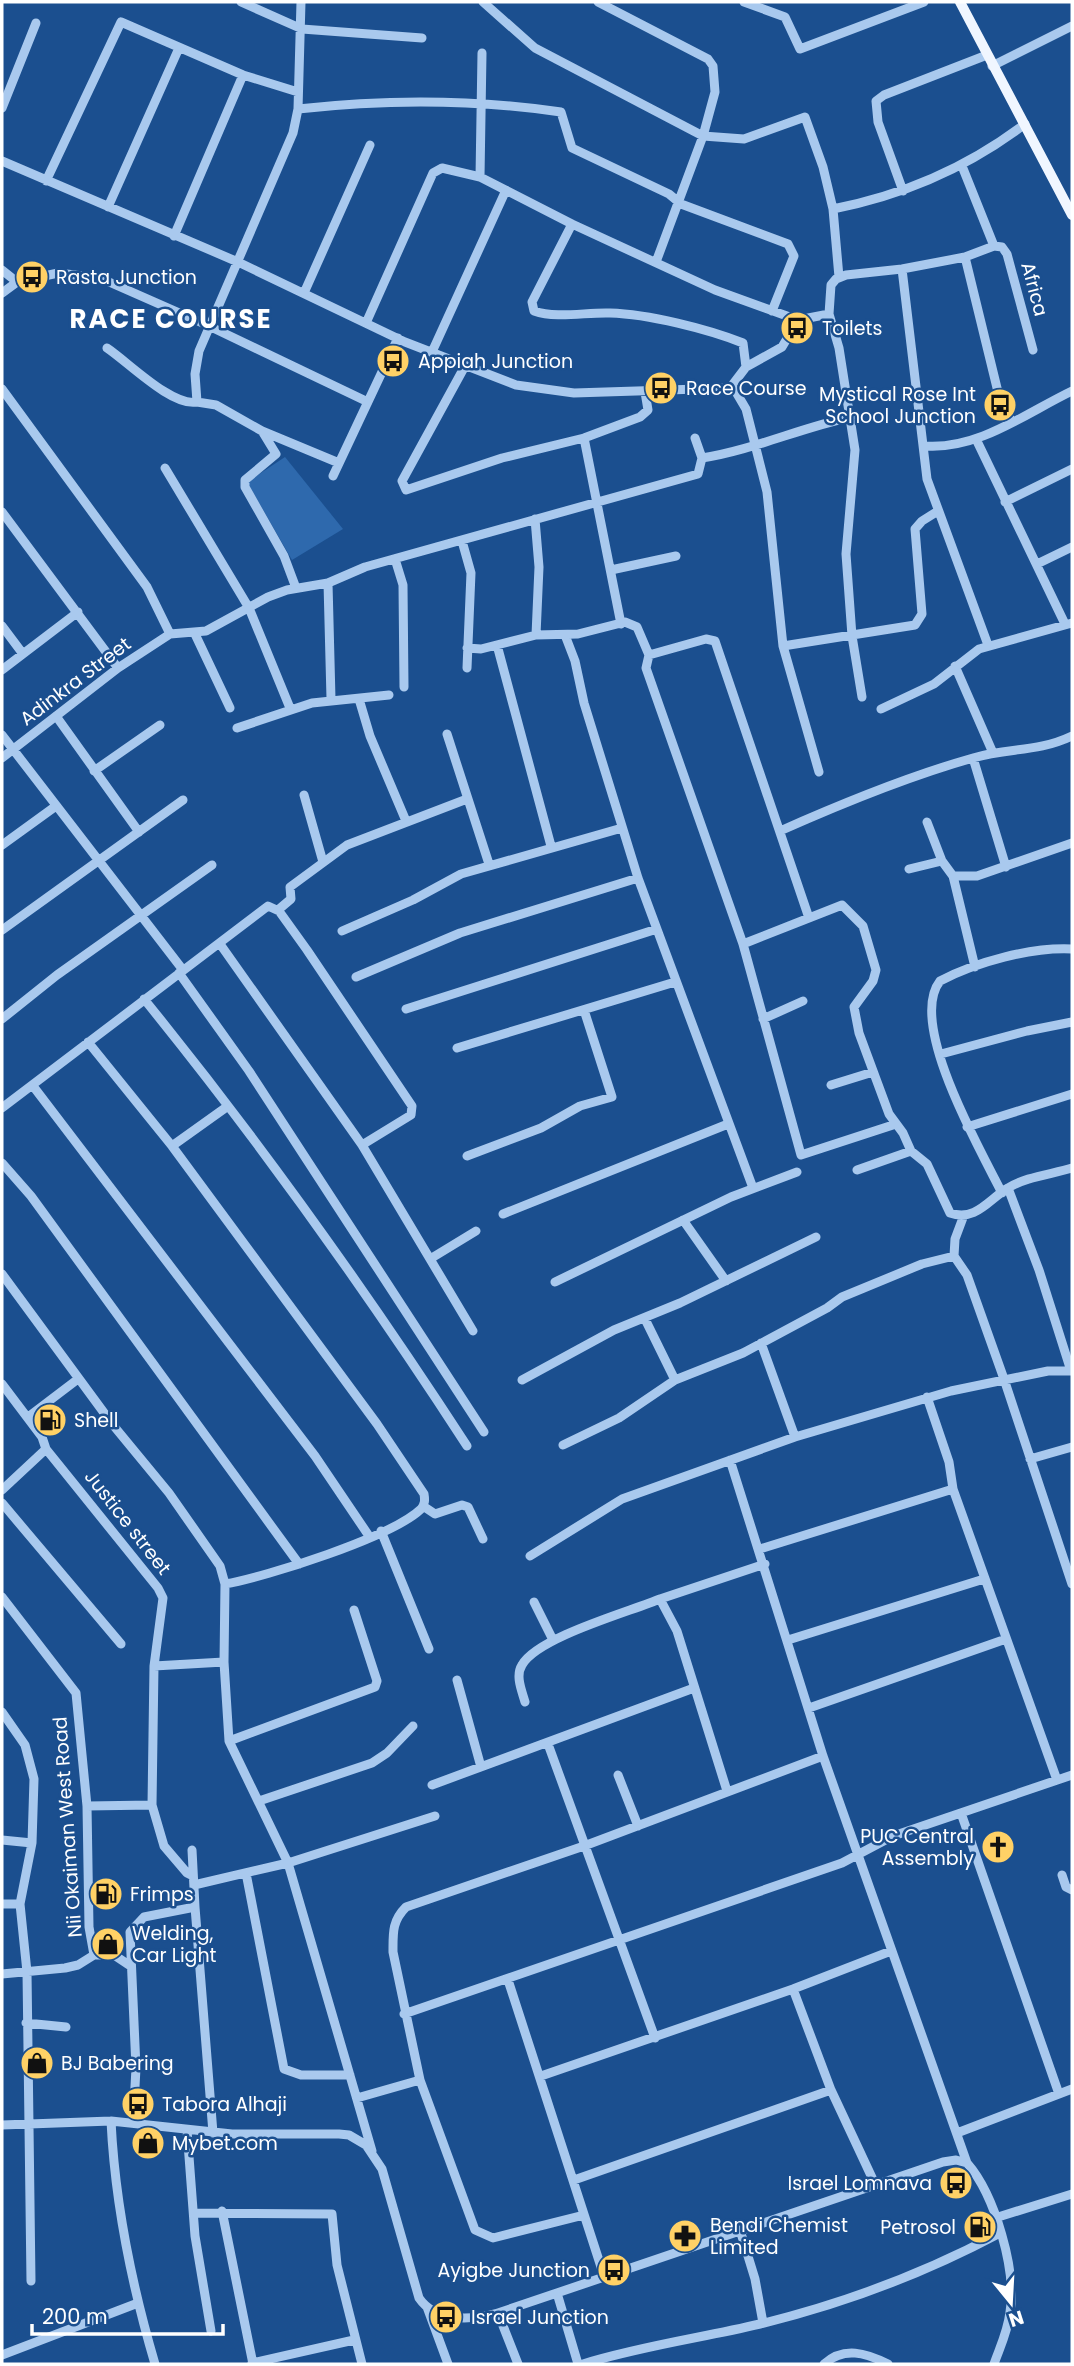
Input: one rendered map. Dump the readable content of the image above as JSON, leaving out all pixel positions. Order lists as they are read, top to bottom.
{
  "streets": {
    "street": [
      "Africa",
      "Adinkra Street",
      "Justice street",
      "Nii Okaiman West Road"
    ]
  },
  "districts": ["RACE COURSE"],
  "places": {
    "bus stop": [
      "Rasta Junction",
      "Toilets",
      "Appiah Junction",
      "Race Course",
      "Mystical Rose Int School Junction",
      "Tabora Alhaji",
      "Israel Lomnava",
      "Ayigbe Junction",
      "Israel Junction"
    ],
    "fuel station": ["Shell", "Frimps", "Petrosol"],
    "church": ["PUC Central Assembly"],
    "shop": ["Welding, Car Light", "BJ Babering", "Mybet.com"],
    "pharmacy": ["Bendi Chemist Limited"]
  },
  "scale_bar": "200 m",
  "north": "bottom"
}
